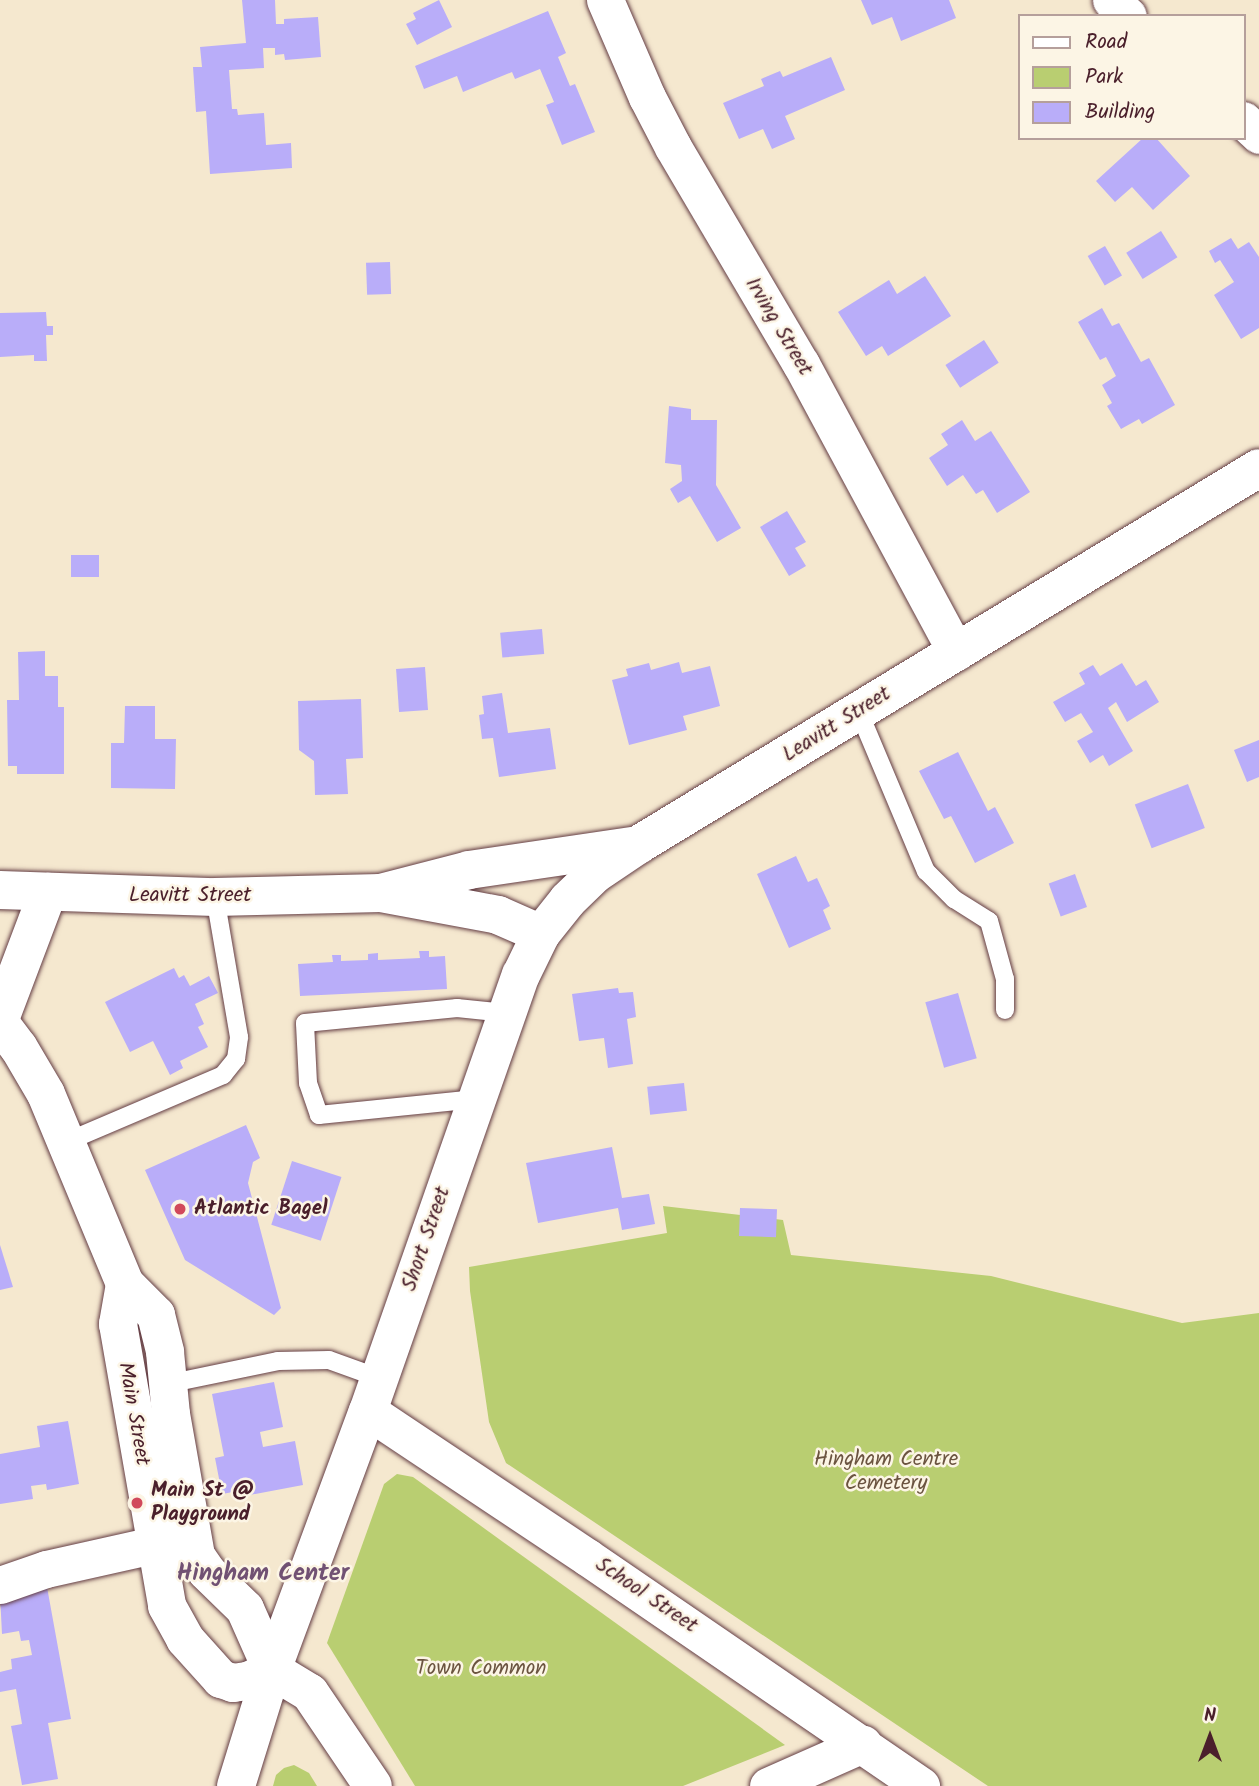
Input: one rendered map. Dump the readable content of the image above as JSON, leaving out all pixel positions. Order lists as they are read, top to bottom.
{
  "streets": {
    "main road": ["Leavitt Street", "Short Street", "Main Street"],
    "street": ["Irving Street", "School Street"]
  },
  "crossings": [
    ["Irving Street", "Leavitt Street"],
    ["Leavitt Street", "Short Street"],
    ["Short Street", "Main Street"],
    ["Short Street", "School Street"]
  ],
  "districts": ["Hingham Center"],
  "parks": ["Hingham Centre Cemetery", "Town Common"],
  "places": ["Atlantic Bagel", "Main St @ Playground"],
  "legend": ["Road", "Park", "Building"],
  "north": "top"
}
